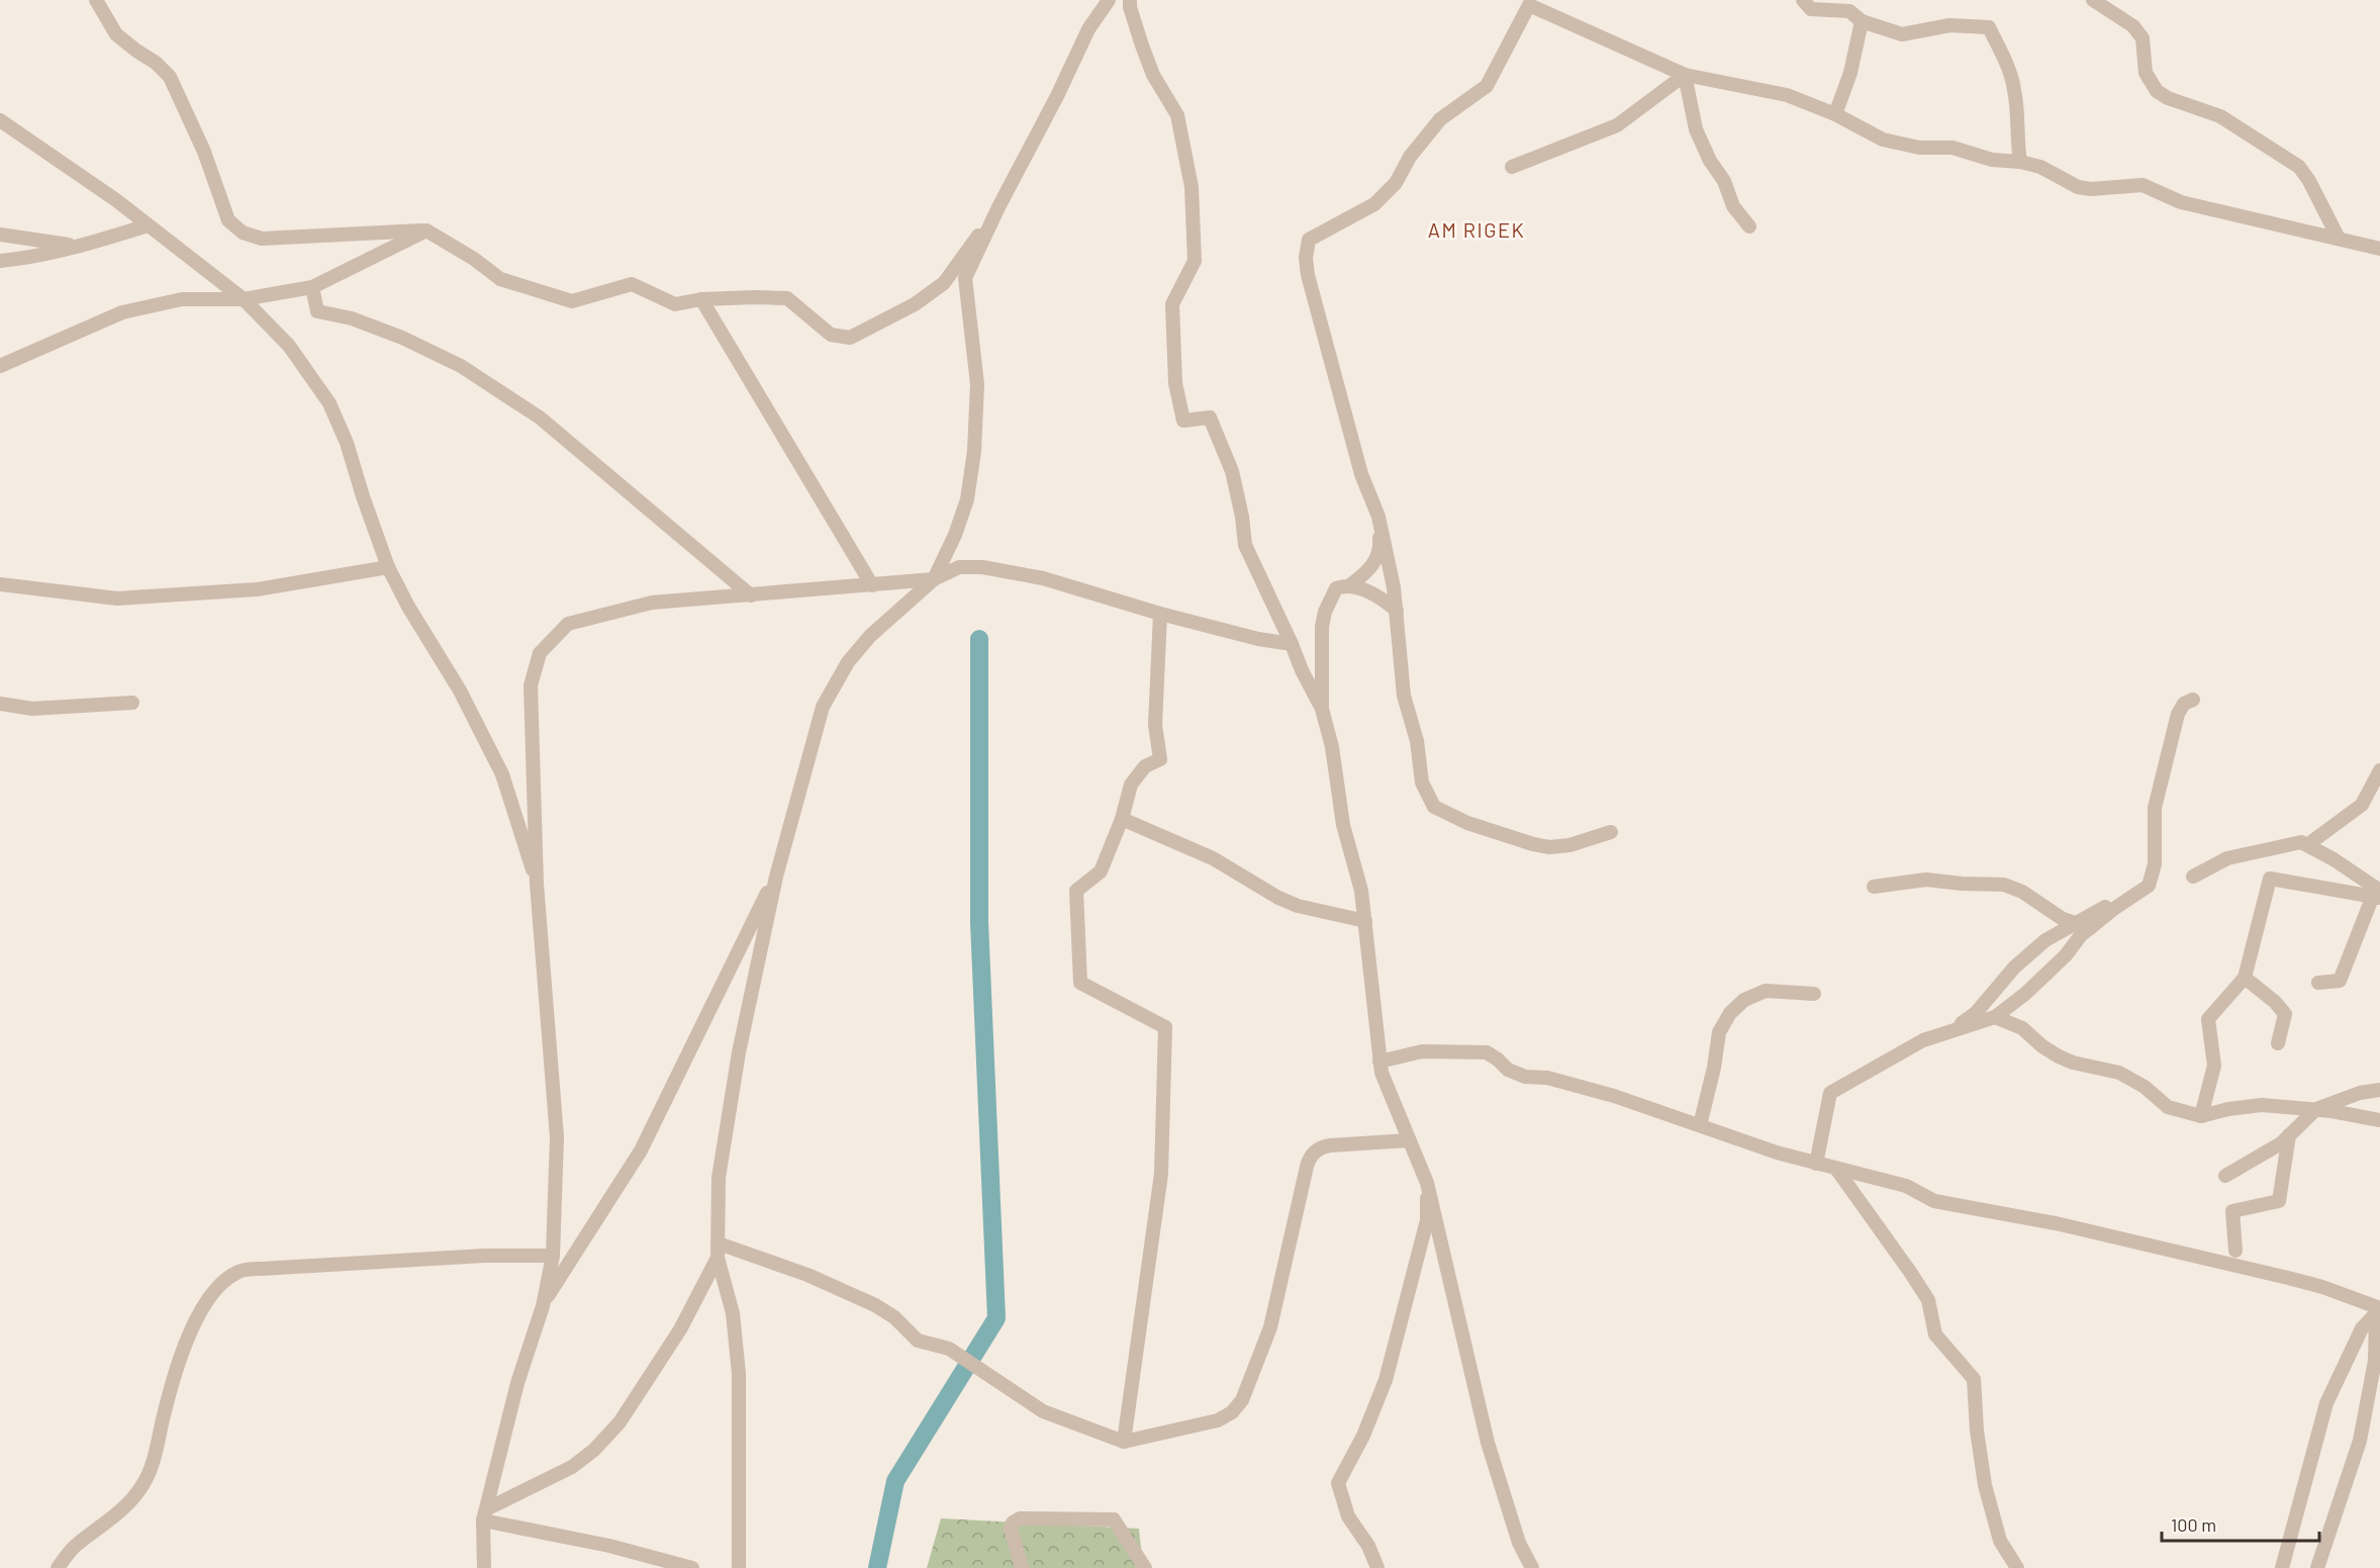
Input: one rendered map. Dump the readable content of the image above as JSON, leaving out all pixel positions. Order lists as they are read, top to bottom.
{
  "districts": ["AM RIGEK"],
  "scale_bar": "100 m"
}
